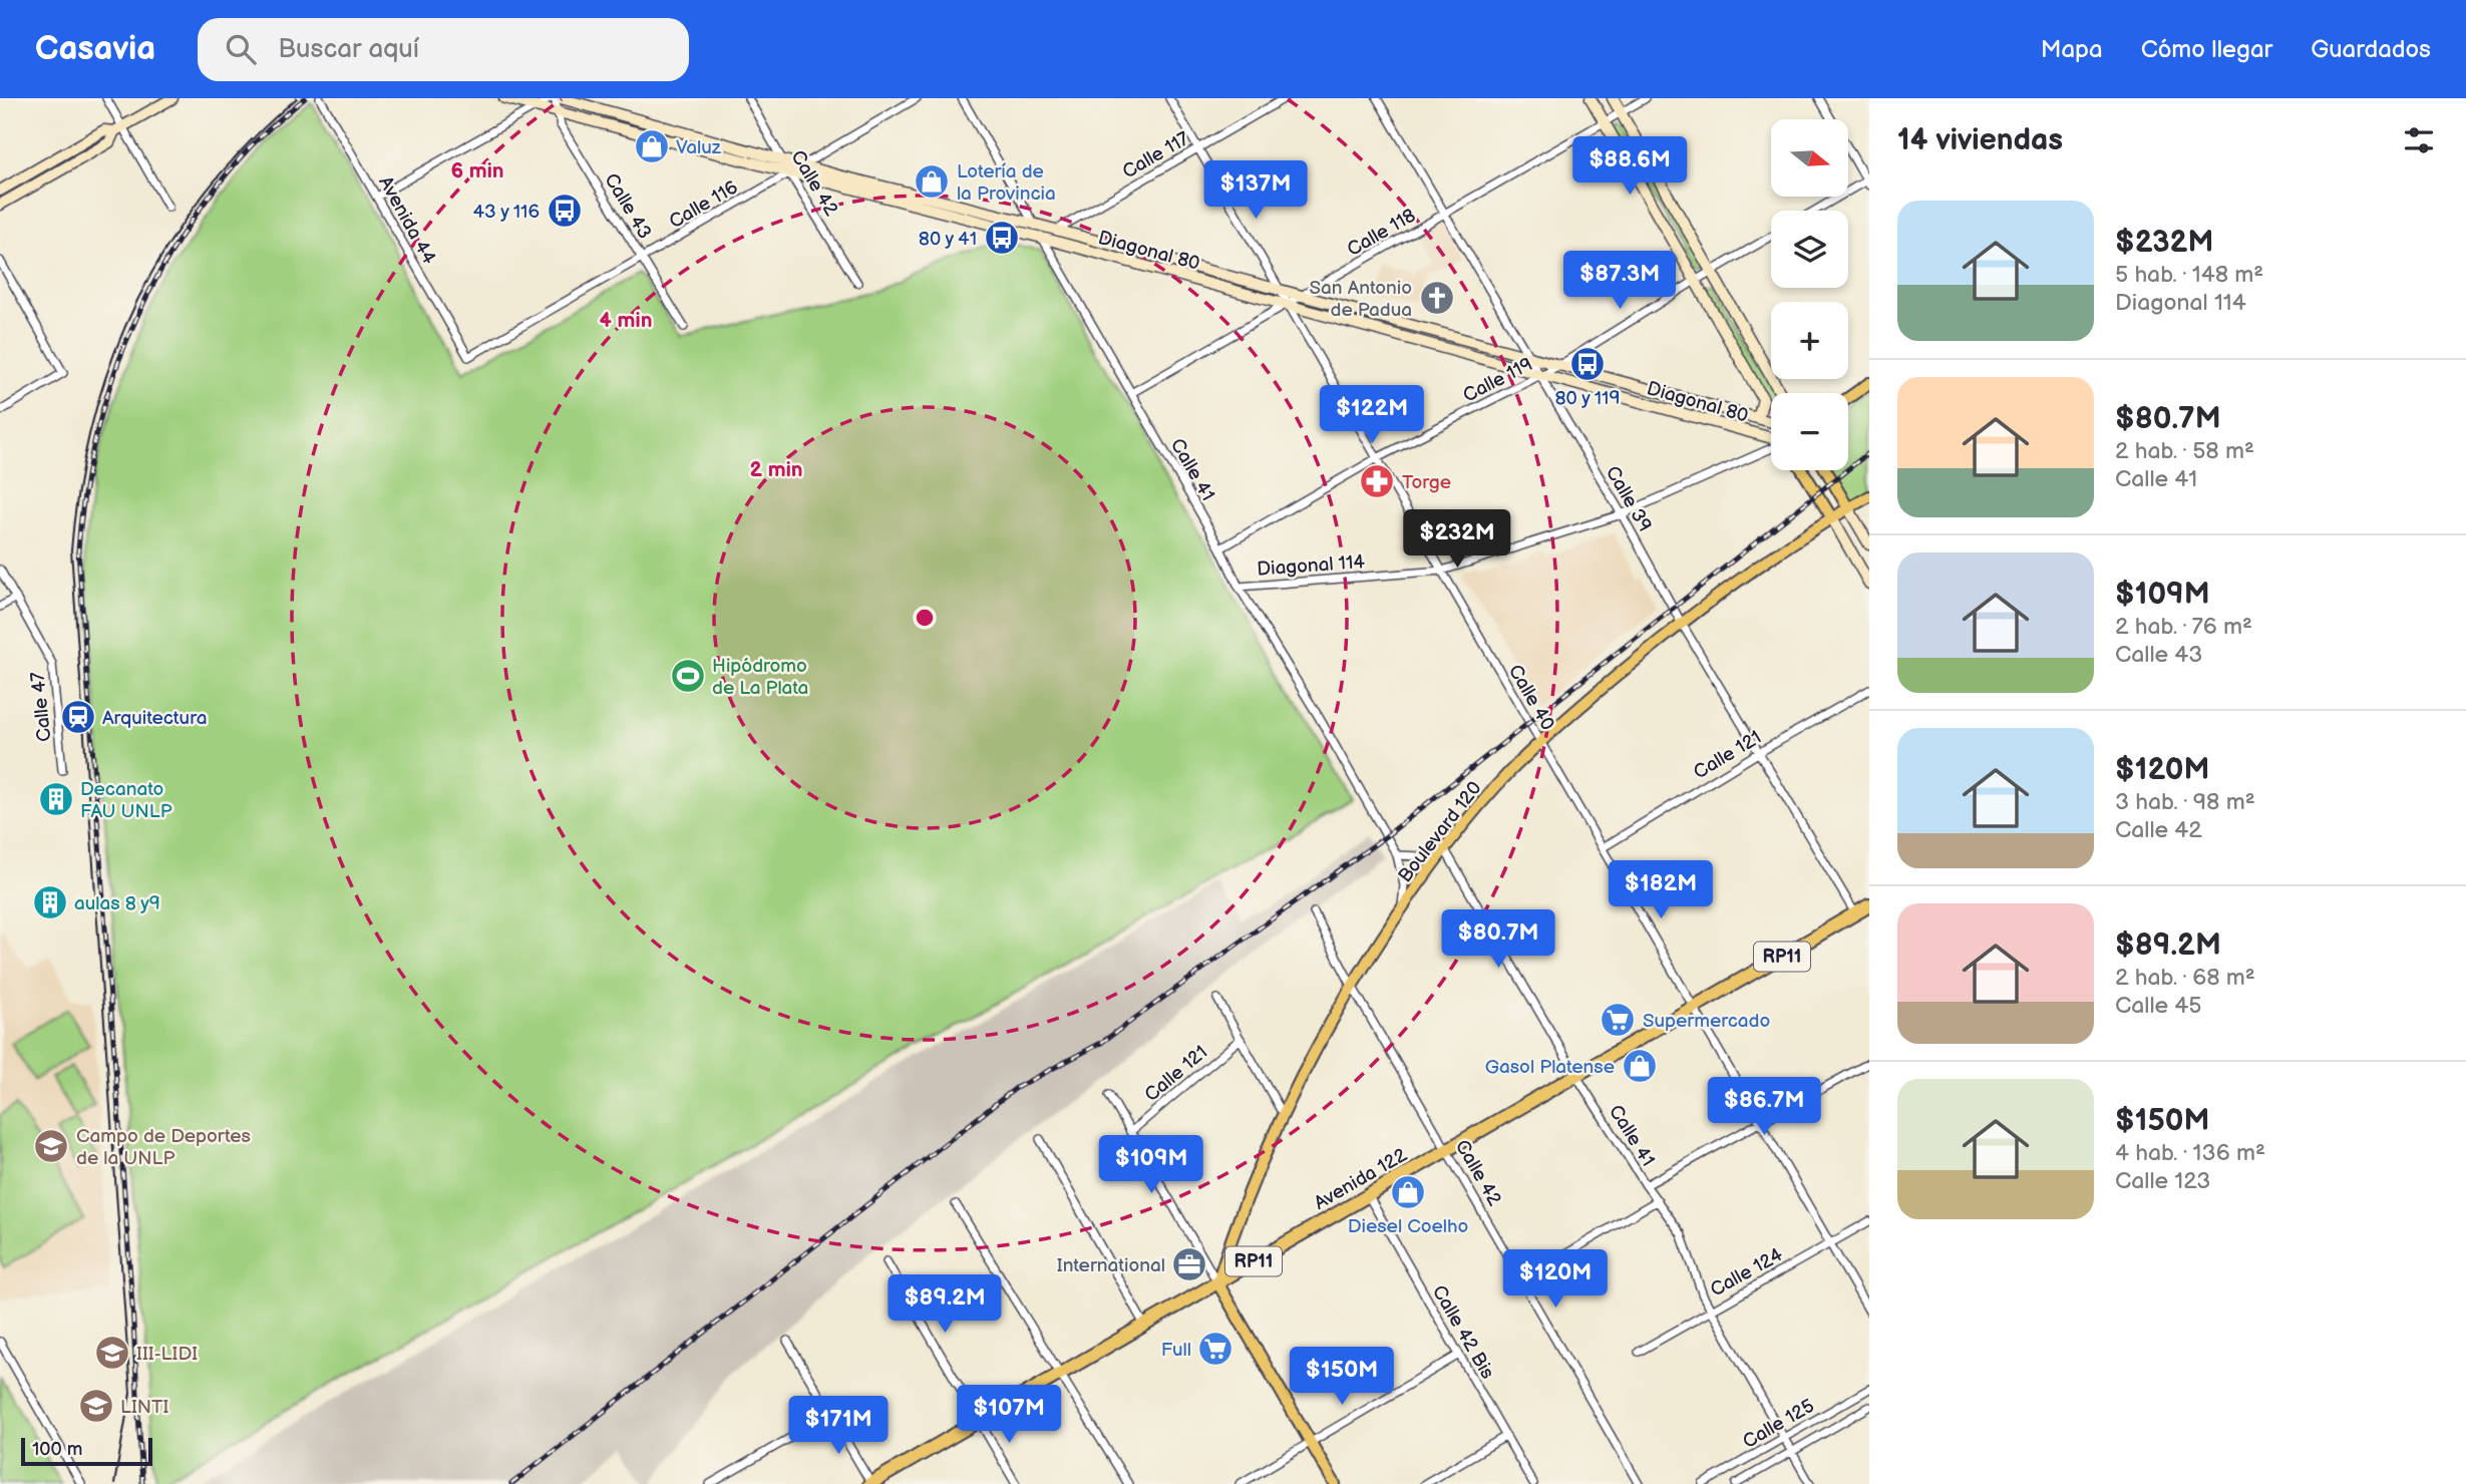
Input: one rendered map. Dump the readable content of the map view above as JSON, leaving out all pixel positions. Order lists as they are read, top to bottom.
{
  "streets": {
    "highway": ["RP11", "Avenida 122"],
    "main road": ["Diagonal 80", "Boulevard 120"],
    "street": [
      "Calle 117",
      "Calle 42",
      "Calle 116",
      "Calle 43",
      "Avenida 44",
      "Calle 118",
      "Calle 119",
      "Calle 41",
      "Calle 39",
      "Diagonal 114",
      "Calle 40",
      "Calle 47",
      "Calle 121",
      "Calle 124",
      "Calle 42 Bis",
      "Calle 125"
    ]
  },
  "crossings": [
    ["Calle 117", "Diagonal 80"],
    ["Calle 117", "Calle 41"],
    ["Calle 117", "Calle 40"],
    ["Calle 42", "Calle 116"],
    ["Calle 42", "Diagonal 80"],
    ["Calle 42", "Boulevard 120"],
    ["Calle 42", "Avenida 122"],
    ["Calle 116", "Calle 43"],
    ["Calle 116", "Avenida 44"],
    ["Calle 116", "Diagonal 80"],
    ["Calle 43", "Diagonal 80"],
    ["Calle 118", "Diagonal 80"],
    ["Calle 118", "Calle 41"],
    ["Calle 118", "Calle 39"],
    ["Calle 118", "Calle 40"],
    ["Diagonal 80", "Calle 119"],
    ["Diagonal 80", "Calle 41"],
    ["Diagonal 80", "Calle 39"],
    ["Diagonal 80", "Calle 40"],
    ["Calle 119", "Calle 41"],
    ["Calle 119", "Calle 39"],
    ["Calle 119", "Calle 40"],
    ["Calle 41", "Diagonal 114"],
    ["Calle 41", "Boulevard 120"],
    ["Calle 41", "Avenida 122"],
    ["Calle 41", "Calle 124"],
    ["Calle 41", "Calle 125"],
    ["Calle 39", "Diagonal 114"],
    ["Calle 39", "Calle 121"],
    ["Calle 39", "Boulevard 120"],
    ["Calle 39", "Avenida 122"],
    ["Diagonal 114", "Calle 40"],
    ["Calle 40", "Calle 121"],
    ["Calle 40", "Boulevard 120"],
    ["Calle 40", "Avenida 122"],
    ["Calle 40", "Calle 124"],
    ["Boulevard 120", "Avenida 122"],
    ["Avenida 122", "Calle 42 Bis"]
  ],
  "places": {
    "shop": [
      "Valuz",
      "Lotería de la Provincia",
      "Gasol Platense",
      "Diesel Coelho"
    ],
    "bus stop": ["43 y 116", "80 y 41", "80 y 119"],
    "church": ["San Antonio de Padua"],
    "pharmacy": ["Torge"],
    "sports": ["Hipódromo de La Plata"],
    "station": ["Arquitectura"],
    "building": ["Decanato FAU UNLP", "aulas 8 y9"],
    "supermarket": ["Supermercado", "Full"],
    "school or university": ["Campo de Deportes de la UNLP", "III-LIDI", "LINTI"],
    "office": ["International"]
  },
  "scale_bar": "100 m",
  "north": "right",
  "page": {
    "header": "Casavia",
    "search": "Buscar aquí",
    "nav": ["Mapa", "Cómo llegar", "Guardados"],
    "heading": "14 viviendas",
    "map_buttons": ["+", "−"],
    "price": [
      "$88.6M",
      "$137M",
      "$87.3M",
      "$122M",
      "$232M",
      "$182M",
      "$80.7M",
      "$86.7M",
      "$109M",
      "$120M",
      "$89.2M",
      "$150M",
      "$107M",
      "$171M"
    ],
    "list": [
      {
        "name": "$232M",
        "note": "5 hab. · 148 m² · Diagonal 114"
      },
      {
        "name": "$80.7M",
        "note": "2 hab. · 58 m² · Calle 41"
      },
      {
        "name": "$109M",
        "note": "2 hab. · 76 m² · Calle 43"
      },
      {
        "name": "$120M",
        "note": "3 hab. · 98 m² · Calle 42"
      },
      {
        "name": "$89.2M",
        "note": "2 hab. · 68 m² · Calle 45"
      },
      {
        "name": "$150M",
        "note": "4 hab. · 136 m² · Calle 123"
      }
    ],
    "scale": "100 m"
  },
  "rings": ["6 min", "4 min", "2 min"]
}
